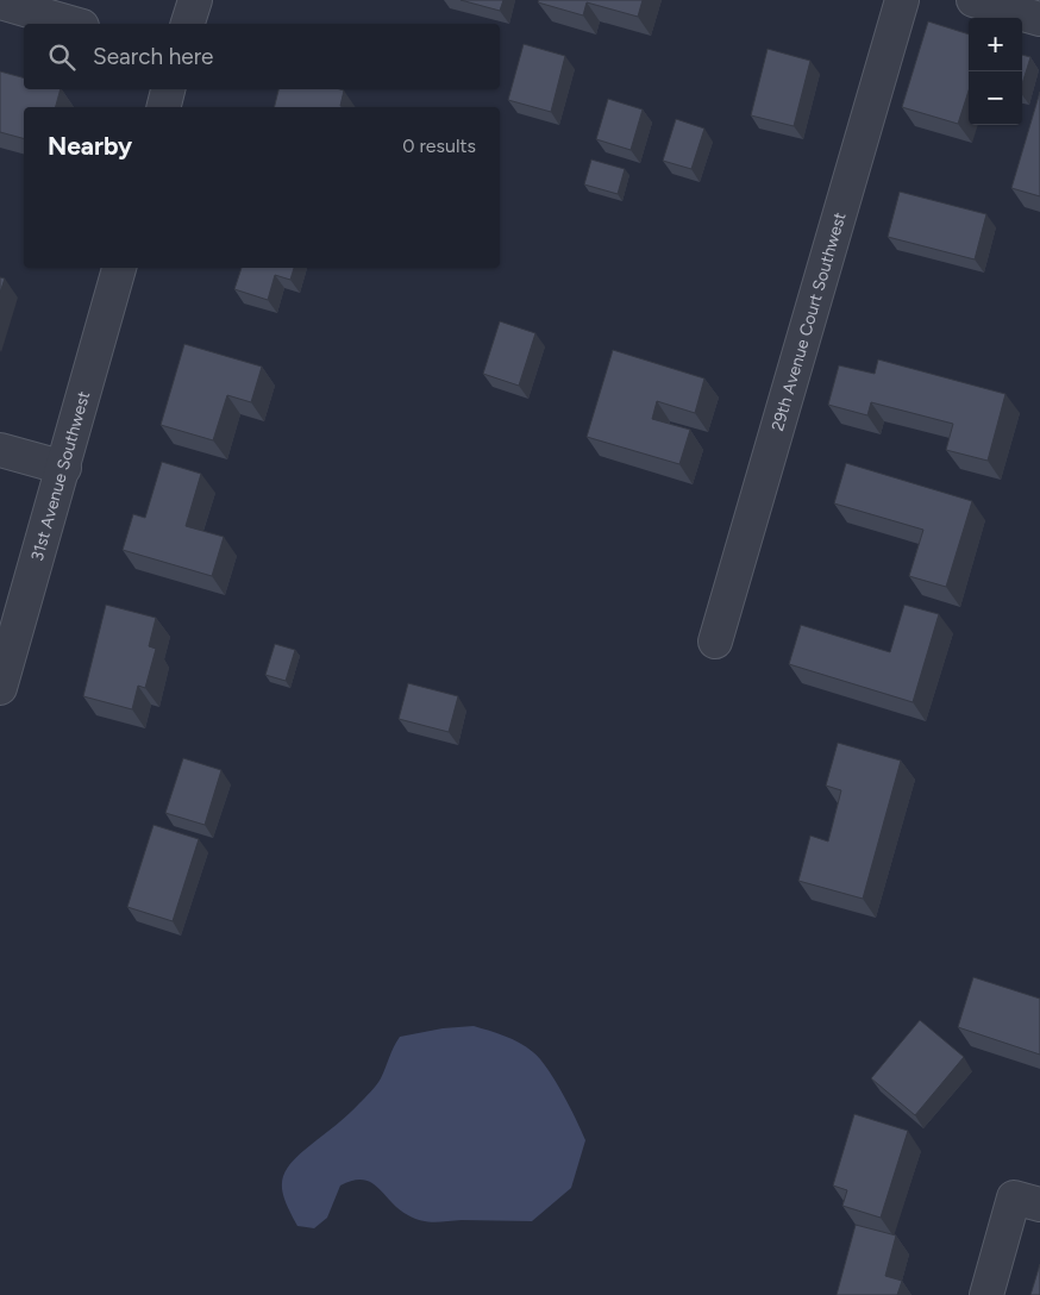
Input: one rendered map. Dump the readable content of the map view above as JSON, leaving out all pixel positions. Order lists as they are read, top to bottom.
{
  "streets": {
    "street": ["29th Avenue Court Southwest", "31st Avenue Southwest"]
  },
  "page": {
    "map_buttons": ["+", "−"],
    "search": "Search here",
    "heading": ["Nearby", "0 results"]
  }
}
